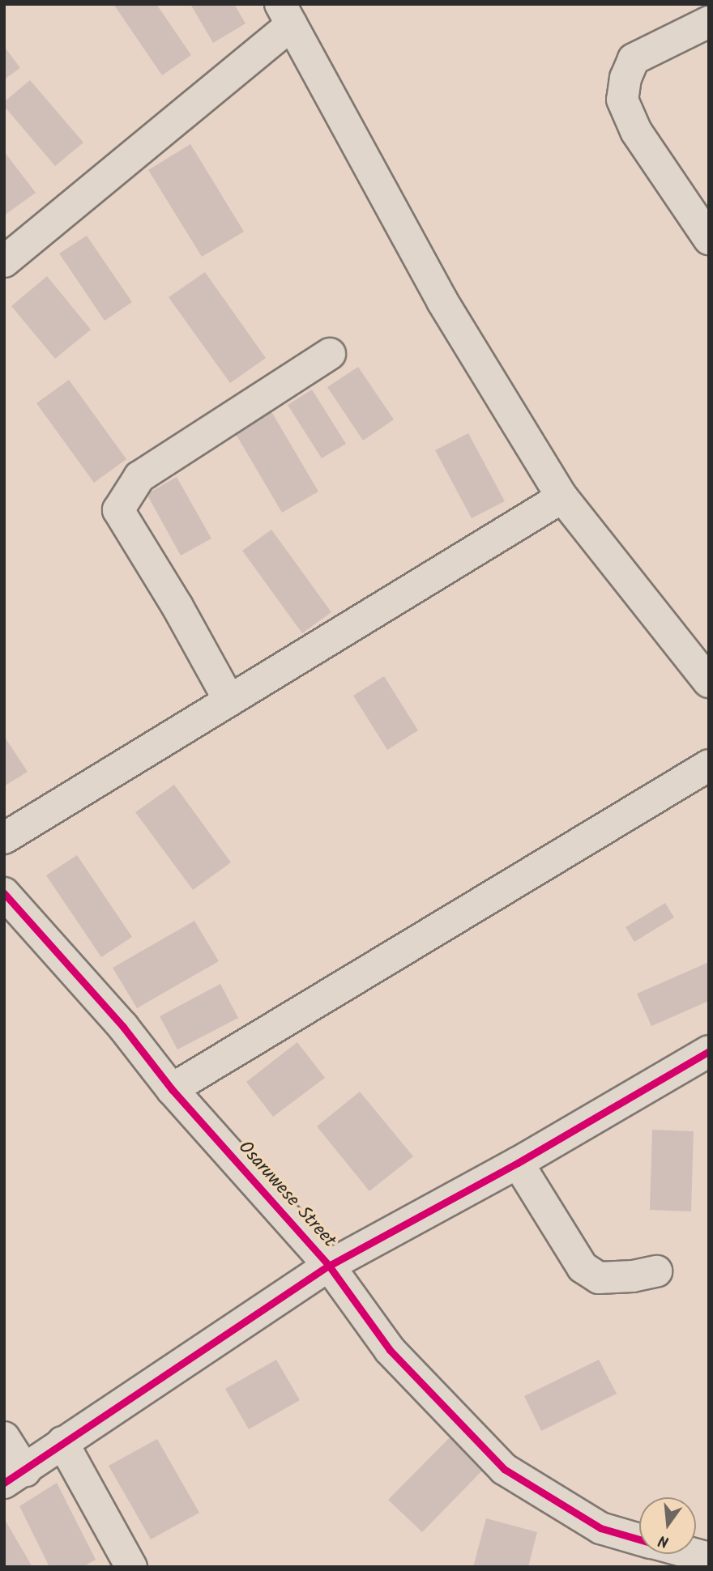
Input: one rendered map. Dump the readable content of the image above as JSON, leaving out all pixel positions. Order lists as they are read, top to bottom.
{
  "streets": {
    "street": ["Osaruwese Street"]
  },
  "north": "bottom"
}
